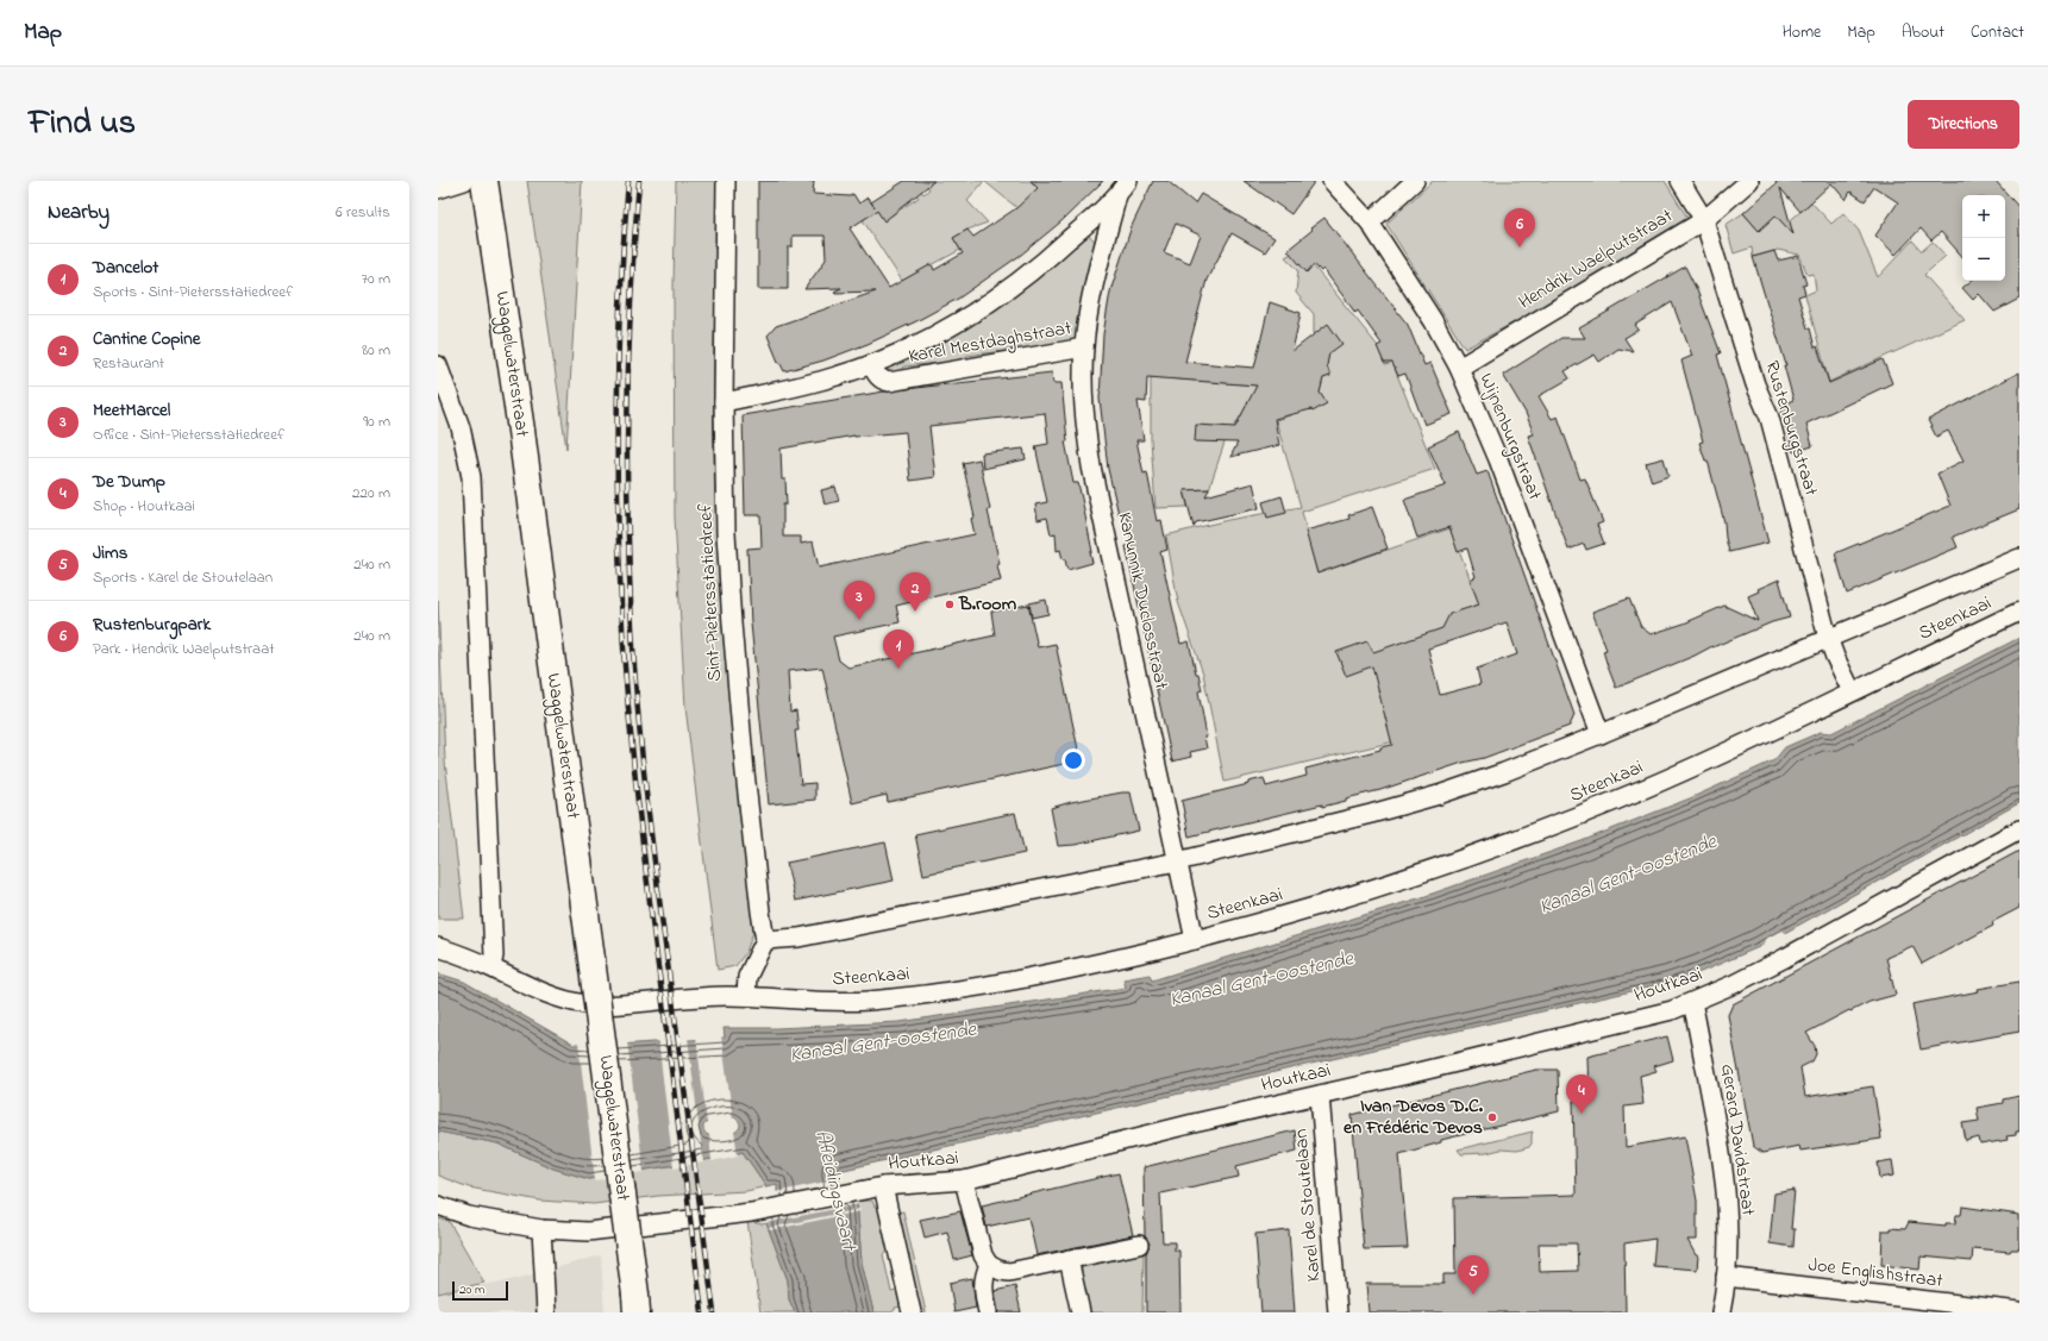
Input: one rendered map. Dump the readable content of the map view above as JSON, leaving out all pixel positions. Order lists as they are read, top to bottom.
{
  "streets": {
    "main road": ["Waggelwaterstraat"],
    "street": [
      "Hendrik Waelputstraat",
      "Karel Mestdaghstraat",
      "Rustenburgstraat",
      "Wijnenburgstraat",
      "Sint-Pietersstatiedreef",
      "Kanunnik Duclosstraat",
      "Steenkaai",
      "Houtkaai",
      "Gerard Davidstraat",
      "Karel de Stoutelaan",
      "Joe Englishstraat"
    ]
  },
  "crossings": [
    ["Hendrik Waelputstraat", "Rustenburgstraat"],
    ["Hendrik Waelputstraat", "Wijnenburgstraat"],
    ["Karel Mestdaghstraat", "Sint-Pietersstatiedreef"],
    ["Karel Mestdaghstraat", "Kanunnik Duclosstraat"],
    ["Rustenburgstraat", "Steenkaai"],
    ["Wijnenburgstraat", "Steenkaai"],
    ["Sint-Pietersstatiedreef", "Steenkaai"],
    ["Kanunnik Duclosstraat", "Steenkaai"],
    ["Houtkaai", "Gerard Davidstraat"],
    ["Houtkaai", "Karel de Stoutelaan"],
    ["Gerard Davidstraat", "Joe Englishstraat"]
  ],
  "water": ["Kanaal Gent-Oostende", "Afleidingsvaart"],
  "places": ["B.room", "Ivan Devos D.C. en Frédéric Devos"],
  "scale_bar": "20 m",
  "page": {
    "header": "Map",
    "nav": [
      "Home",
      "Map",
      "About",
      "Contact"
    ],
    "title": "Find us",
    "buttons": "Directions",
    "heading": ["Nearby", "6 results"],
    "map_buttons": ["+", "−"],
    "pins": [
      "6",
      "2",
      "3",
      "1",
      "4",
      "5"
    ],
    "list": [
      {
        "mark": "1",
        "name": "Dancelot",
        "note": "Sports · Sint-Pietersstatiedreef",
        "value": "70 m"
      },
      {
        "mark": "2",
        "name": "Cantine Copine",
        "note": "Restaurant",
        "value": "80 m"
      },
      {
        "mark": "3",
        "name": "MeetMarcel",
        "note": "Office · Sint-Pietersstatiedreef",
        "value": "90 m"
      },
      {
        "mark": "4",
        "name": "De Dump",
        "note": "Shop · Houtkaai",
        "value": "220 m"
      },
      {
        "mark": "5",
        "name": "Jims",
        "note": "Sports · Karel de Stoutelaan",
        "value": "240 m"
      },
      {
        "mark": "6",
        "name": "Rustenburgpark",
        "note": "Park · Hendrik Waelputstraat",
        "value": "240 m"
      }
    ],
    "scale": "20 m"
  }
}
